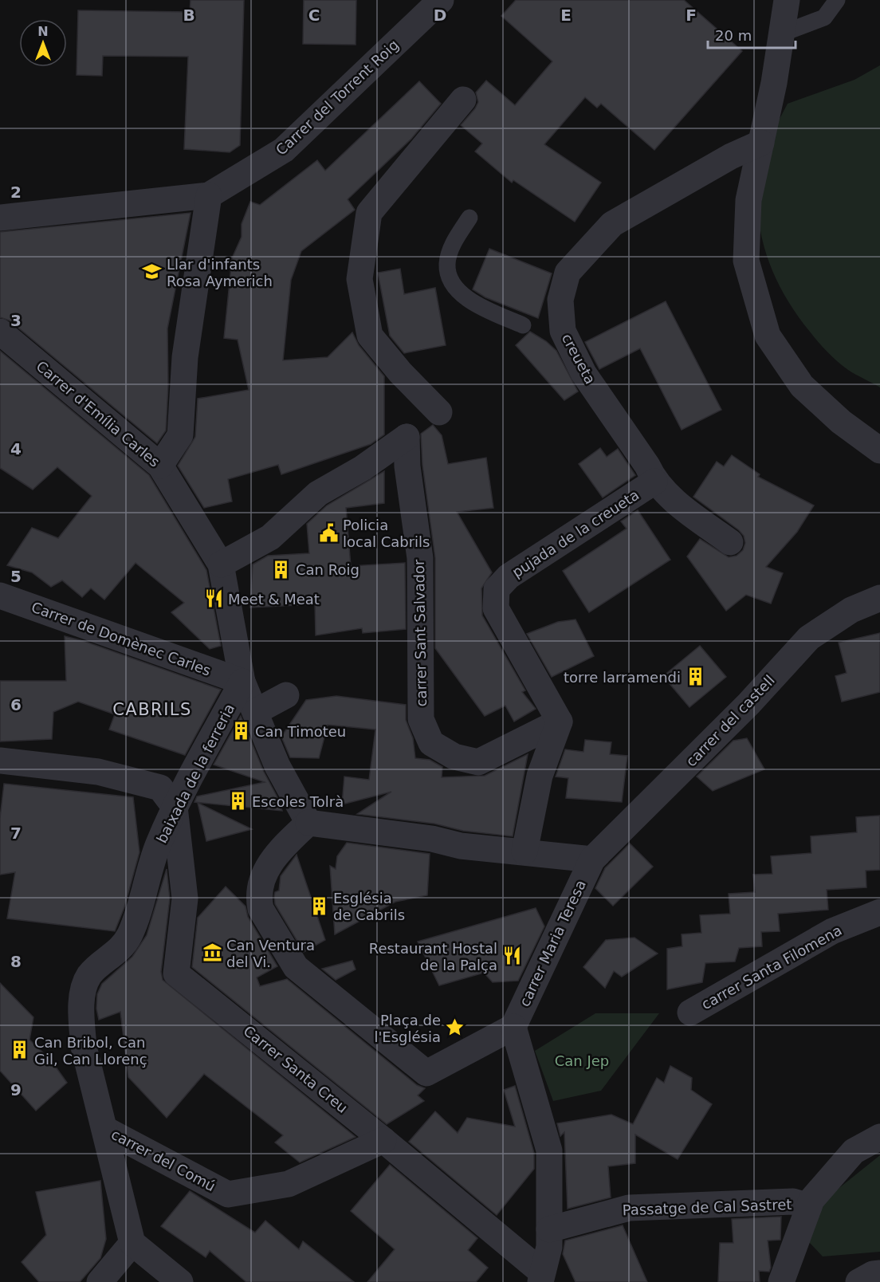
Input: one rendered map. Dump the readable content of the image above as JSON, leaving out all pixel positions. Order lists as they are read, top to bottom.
{
  "streets": {
    "street": [
      "Carrer del Torrent Roig",
      "creueta",
      "Carrer d'Emília Carles",
      "pujada de la creueta",
      "carrer Sant Salvador",
      "Carrer de Domènec Carles",
      "carrer del castell",
      "baixada de la ferreria",
      "carrer Maria Teresa",
      "carrer Santa Filomena",
      "Carrer Santa Creu",
      "carrer del Comú",
      "Passatge de Cal Sastret"
    ]
  },
  "crossings": [
    ["creueta", "pujada de la creueta"],
    ["Carrer d'Emília Carles", "carrer Sant Salvador"],
    ["Carrer d'Emília Carles", "Carrer de Domènec Carles"],
    ["Carrer d'Emília Carles", "baixada de la ferreria"],
    ["pujada de la creueta", "carrer Sant Salvador"],
    ["Carrer de Domènec Carles", "baixada de la ferreria"],
    ["carrer del castell", "carrer Maria Teresa"],
    ["baixada de la ferreria", "Carrer Santa Creu"],
    ["baixada de la ferreria", "carrer del Comú"],
    ["Carrer Santa Creu", "carrer del Comú"]
  ],
  "districts": ["CABRILS"],
  "parks": ["Can Jep"],
  "places": {
    "school or university": ["Llar d'infants Rosa Aymerich"],
    "public building": ["Policia local Cabrils"],
    "building": [
      "Can Roig",
      "torre larramendi",
      "Can Timoteu",
      "Escoles Tolrà",
      "Església de Cabrils",
      "Can Bribol, Can Gil, Can Llorenç"
    ],
    "restaurant": ["Meet & Meat", "Restaurant Hostal de la Palça"],
    "museum": ["Can Ventura del Vi."],
    "place": ["Plaça de l'Església"]
  },
  "scale_bar": "20 m",
  "north": "top",
  "grid": {
    "columns": [
      "B",
      "C",
      "D",
      "E",
      "F"
    ],
    "rows": [
      "2",
      "3",
      "4",
      "5",
      "6",
      "7",
      "8",
      "9"
    ]
  }
}
